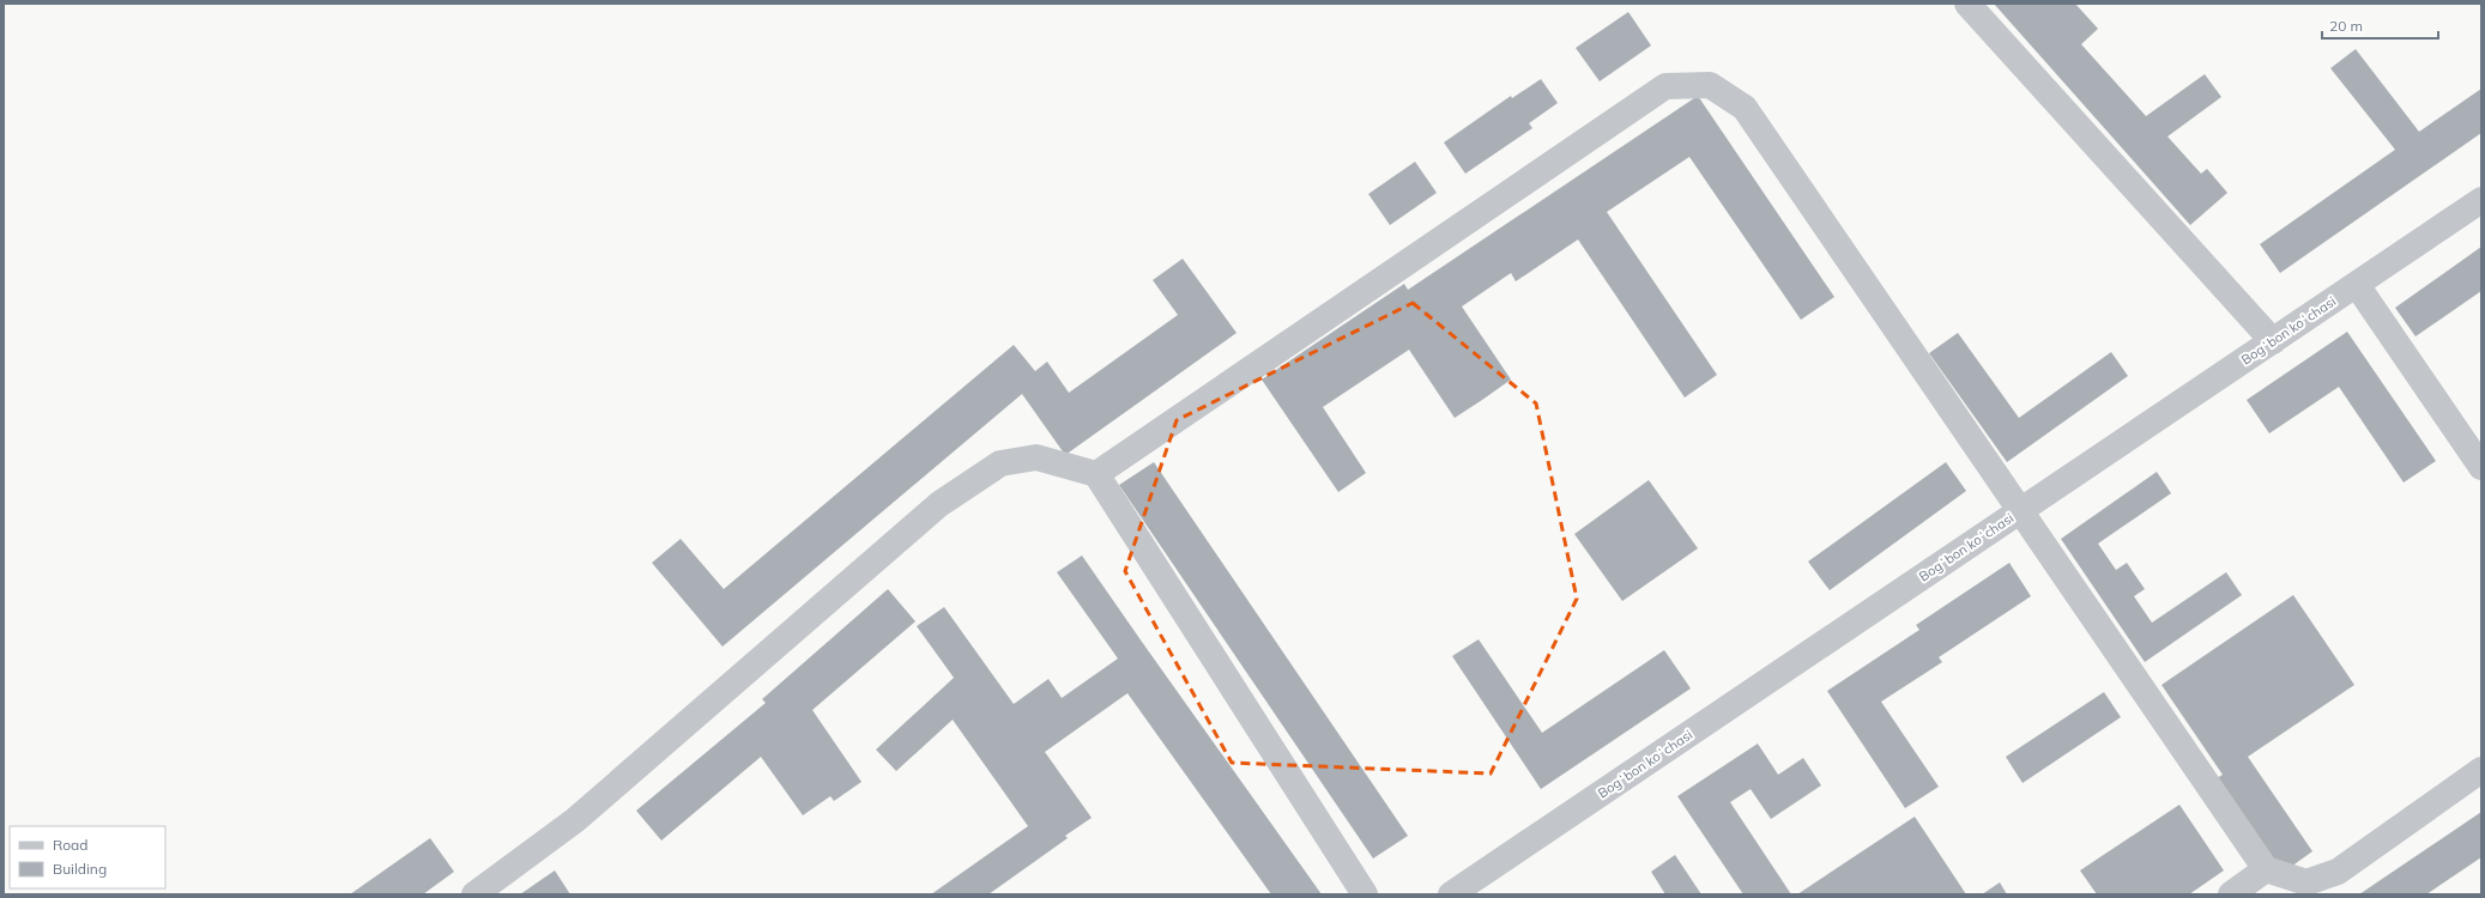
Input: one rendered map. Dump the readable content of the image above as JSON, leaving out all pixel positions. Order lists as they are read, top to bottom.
{
  "streets": {
    "street": ["Bogʻbon koʻchasi"]
  },
  "legend": ["Road", "Building"],
  "scale_bar": "20 m"
}
